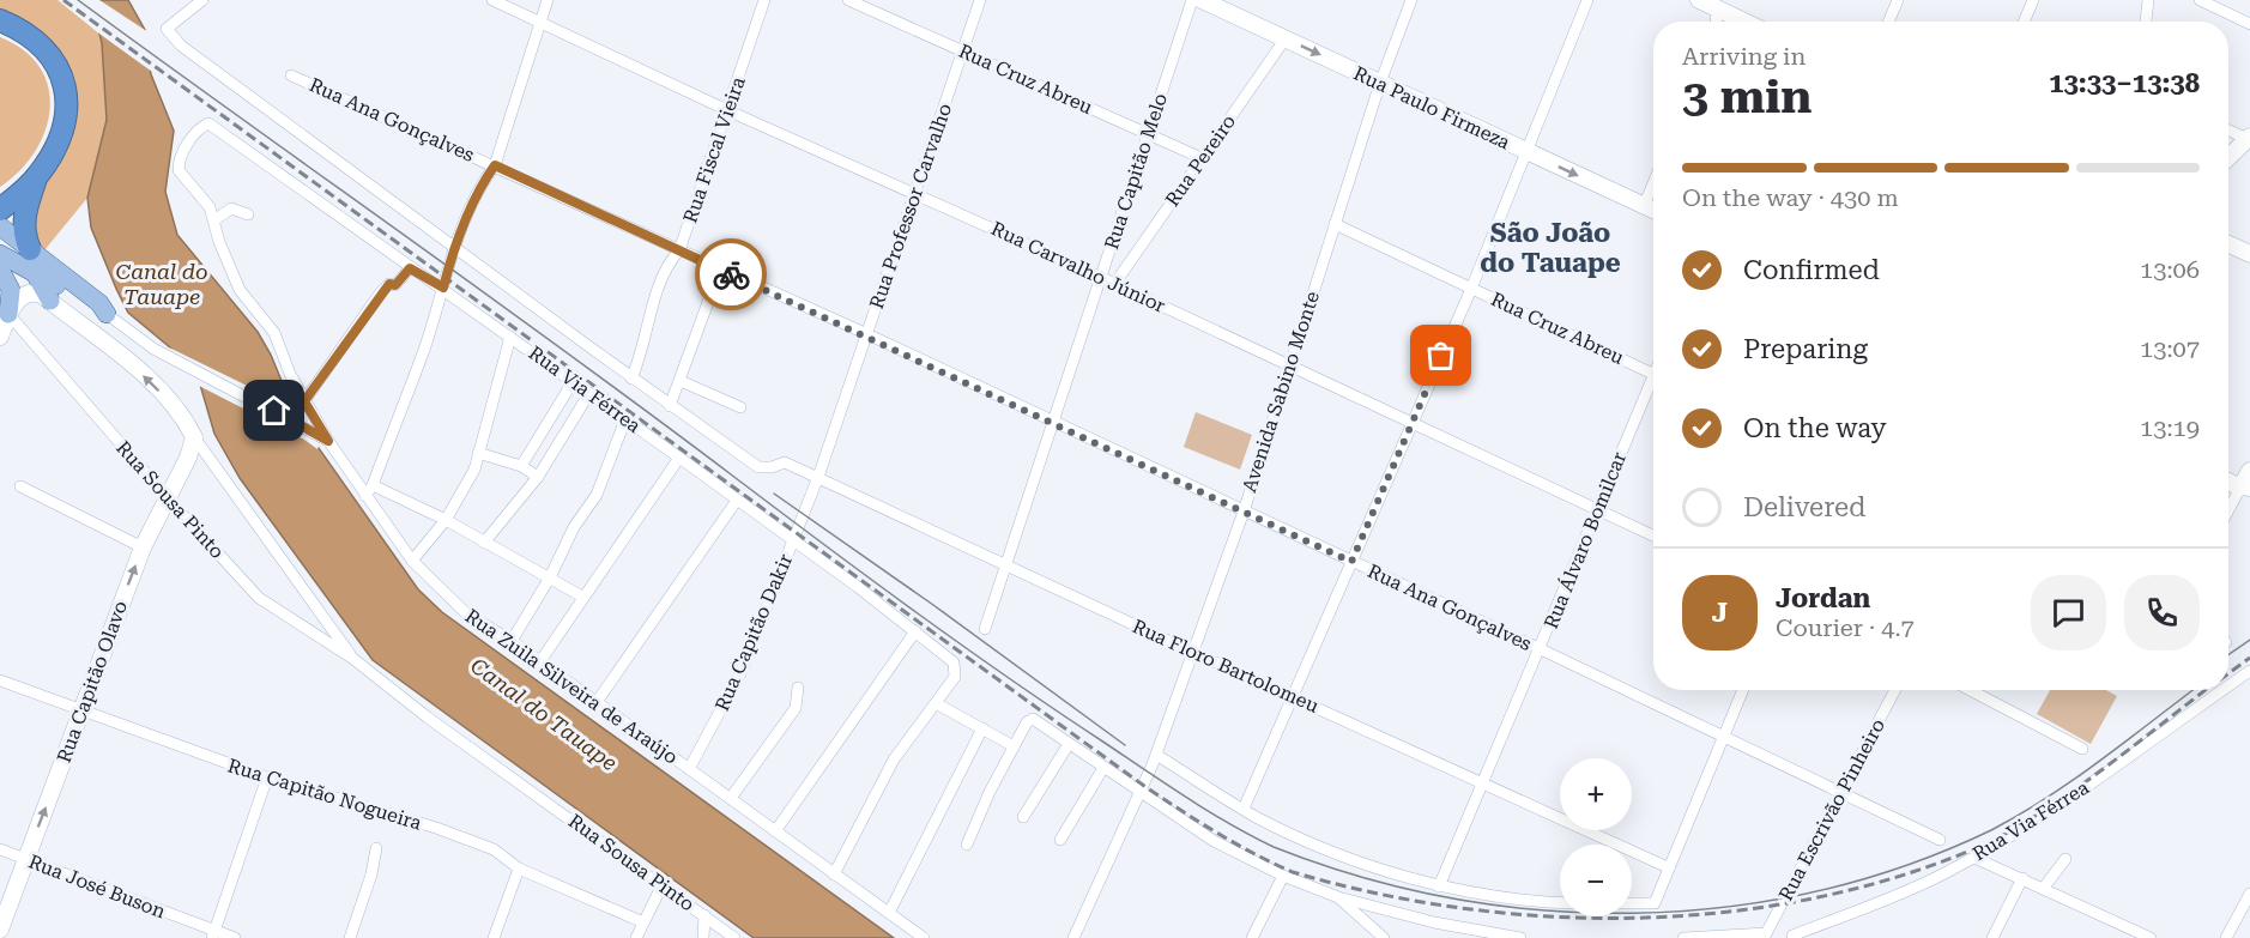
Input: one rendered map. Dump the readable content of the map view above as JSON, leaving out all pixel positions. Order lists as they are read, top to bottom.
{
  "streets": {
    "street": [
      "Rua Cruz Abreu",
      "Rua Paulo Firmeza",
      "Rua Ana Gonçalves",
      "Rua Fiscal Vieira",
      "Rua Pereiro",
      "Rua Capitão Melo",
      "Rua Professor Carvalho",
      "Rua Carvalho Júnior",
      "Rua Via Férrea",
      "Avenida Sabino Monte",
      "Rua Sousa Pinto",
      "Rua Álvaro Bomilcar",
      "Rua Capitão Dakir",
      "Rua Floro Bartolomeu",
      "Rua Capitão Olavo",
      "Rua Zuila Silveira de Araújo",
      "Rua Capitão Nogueira",
      "Rua Escrivão Pinheiro",
      "Rua José Buson"
    ]
  },
  "crossings": [
    ["Rua Cruz Abreu", "Rua Pereiro"],
    ["Rua Cruz Abreu", "Rua Capitão Melo"],
    ["Rua Cruz Abreu", "Rua Professor Carvalho"],
    ["Rua Cruz Abreu", "Avenida Sabino Monte"],
    ["Rua Paulo Firmeza", "Rua Pereiro"],
    ["Rua Paulo Firmeza", "Avenida Sabino Monte"],
    ["Rua Ana Gonçalves", "Rua Fiscal Vieira"],
    ["Rua Ana Gonçalves", "Rua Capitão Melo"],
    ["Rua Ana Gonçalves", "Rua Professor Carvalho"],
    ["Rua Ana Gonçalves", "Avenida Sabino Monte"],
    ["Rua Ana Gonçalves", "Rua Álvaro Bomilcar"],
    ["Rua Ana Gonçalves", "Rua Escrivão Pinheiro"],
    ["Rua Fiscal Vieira", "Rua Carvalho Júnior"],
    ["Rua Fiscal Vieira", "Rua Via Férrea"],
    ["Rua Pereiro", "Rua Carvalho Júnior"],
    ["Rua Capitão Melo", "Rua Carvalho Júnior"],
    ["Rua Capitão Melo", "Rua Floro Bartolomeu"],
    ["Rua Professor Carvalho", "Rua Carvalho Júnior"],
    ["Rua Professor Carvalho", "Rua Via Férrea"],
    ["Rua Professor Carvalho", "Rua Capitão Dakir"],
    ["Rua Professor Carvalho", "Rua Floro Bartolomeu"],
    ["Rua Carvalho Júnior", "Avenida Sabino Monte"],
    ["Rua Carvalho Júnior", "Rua Álvaro Bomilcar"],
    ["Rua Via Férrea", "Rua Capitão Dakir"],
    ["Rua Via Férrea", "Rua Floro Bartolomeu"],
    ["Avenida Sabino Monte", "Rua Floro Bartolomeu"],
    ["Rua Sousa Pinto", "Rua Capitão Olavo"],
    ["Rua Álvaro Bomilcar", "Rua Floro Bartolomeu"],
    ["Rua Capitão Dakir", "Rua Zuila Silveira de Araújo"],
    ["Rua Capitão Olavo", "Rua Capitão Nogueira"],
    ["Rua Capitão Olavo", "Rua José Buson"]
  ],
  "one_way": ["Rua Paulo Firmeza", "Rua Capitão Olavo"],
  "districts": ["São João do Tauape"],
  "water": ["Canal do Tauape"],
  "page": {
    "heading": ["3 min", "Arriving in", "13:33–13:38"],
    "panel": ["Jordan", "Courier · 4.7"],
    "bar": "On the way · 430 m",
    "list": [
      ["Confirmed", "13:06"],
      ["Preparing", "13:07"],
      ["On the way", "13:19"],
      "Delivered"
    ],
    "round": "J",
    "map_buttons": ["+", "−"]
  }
}
